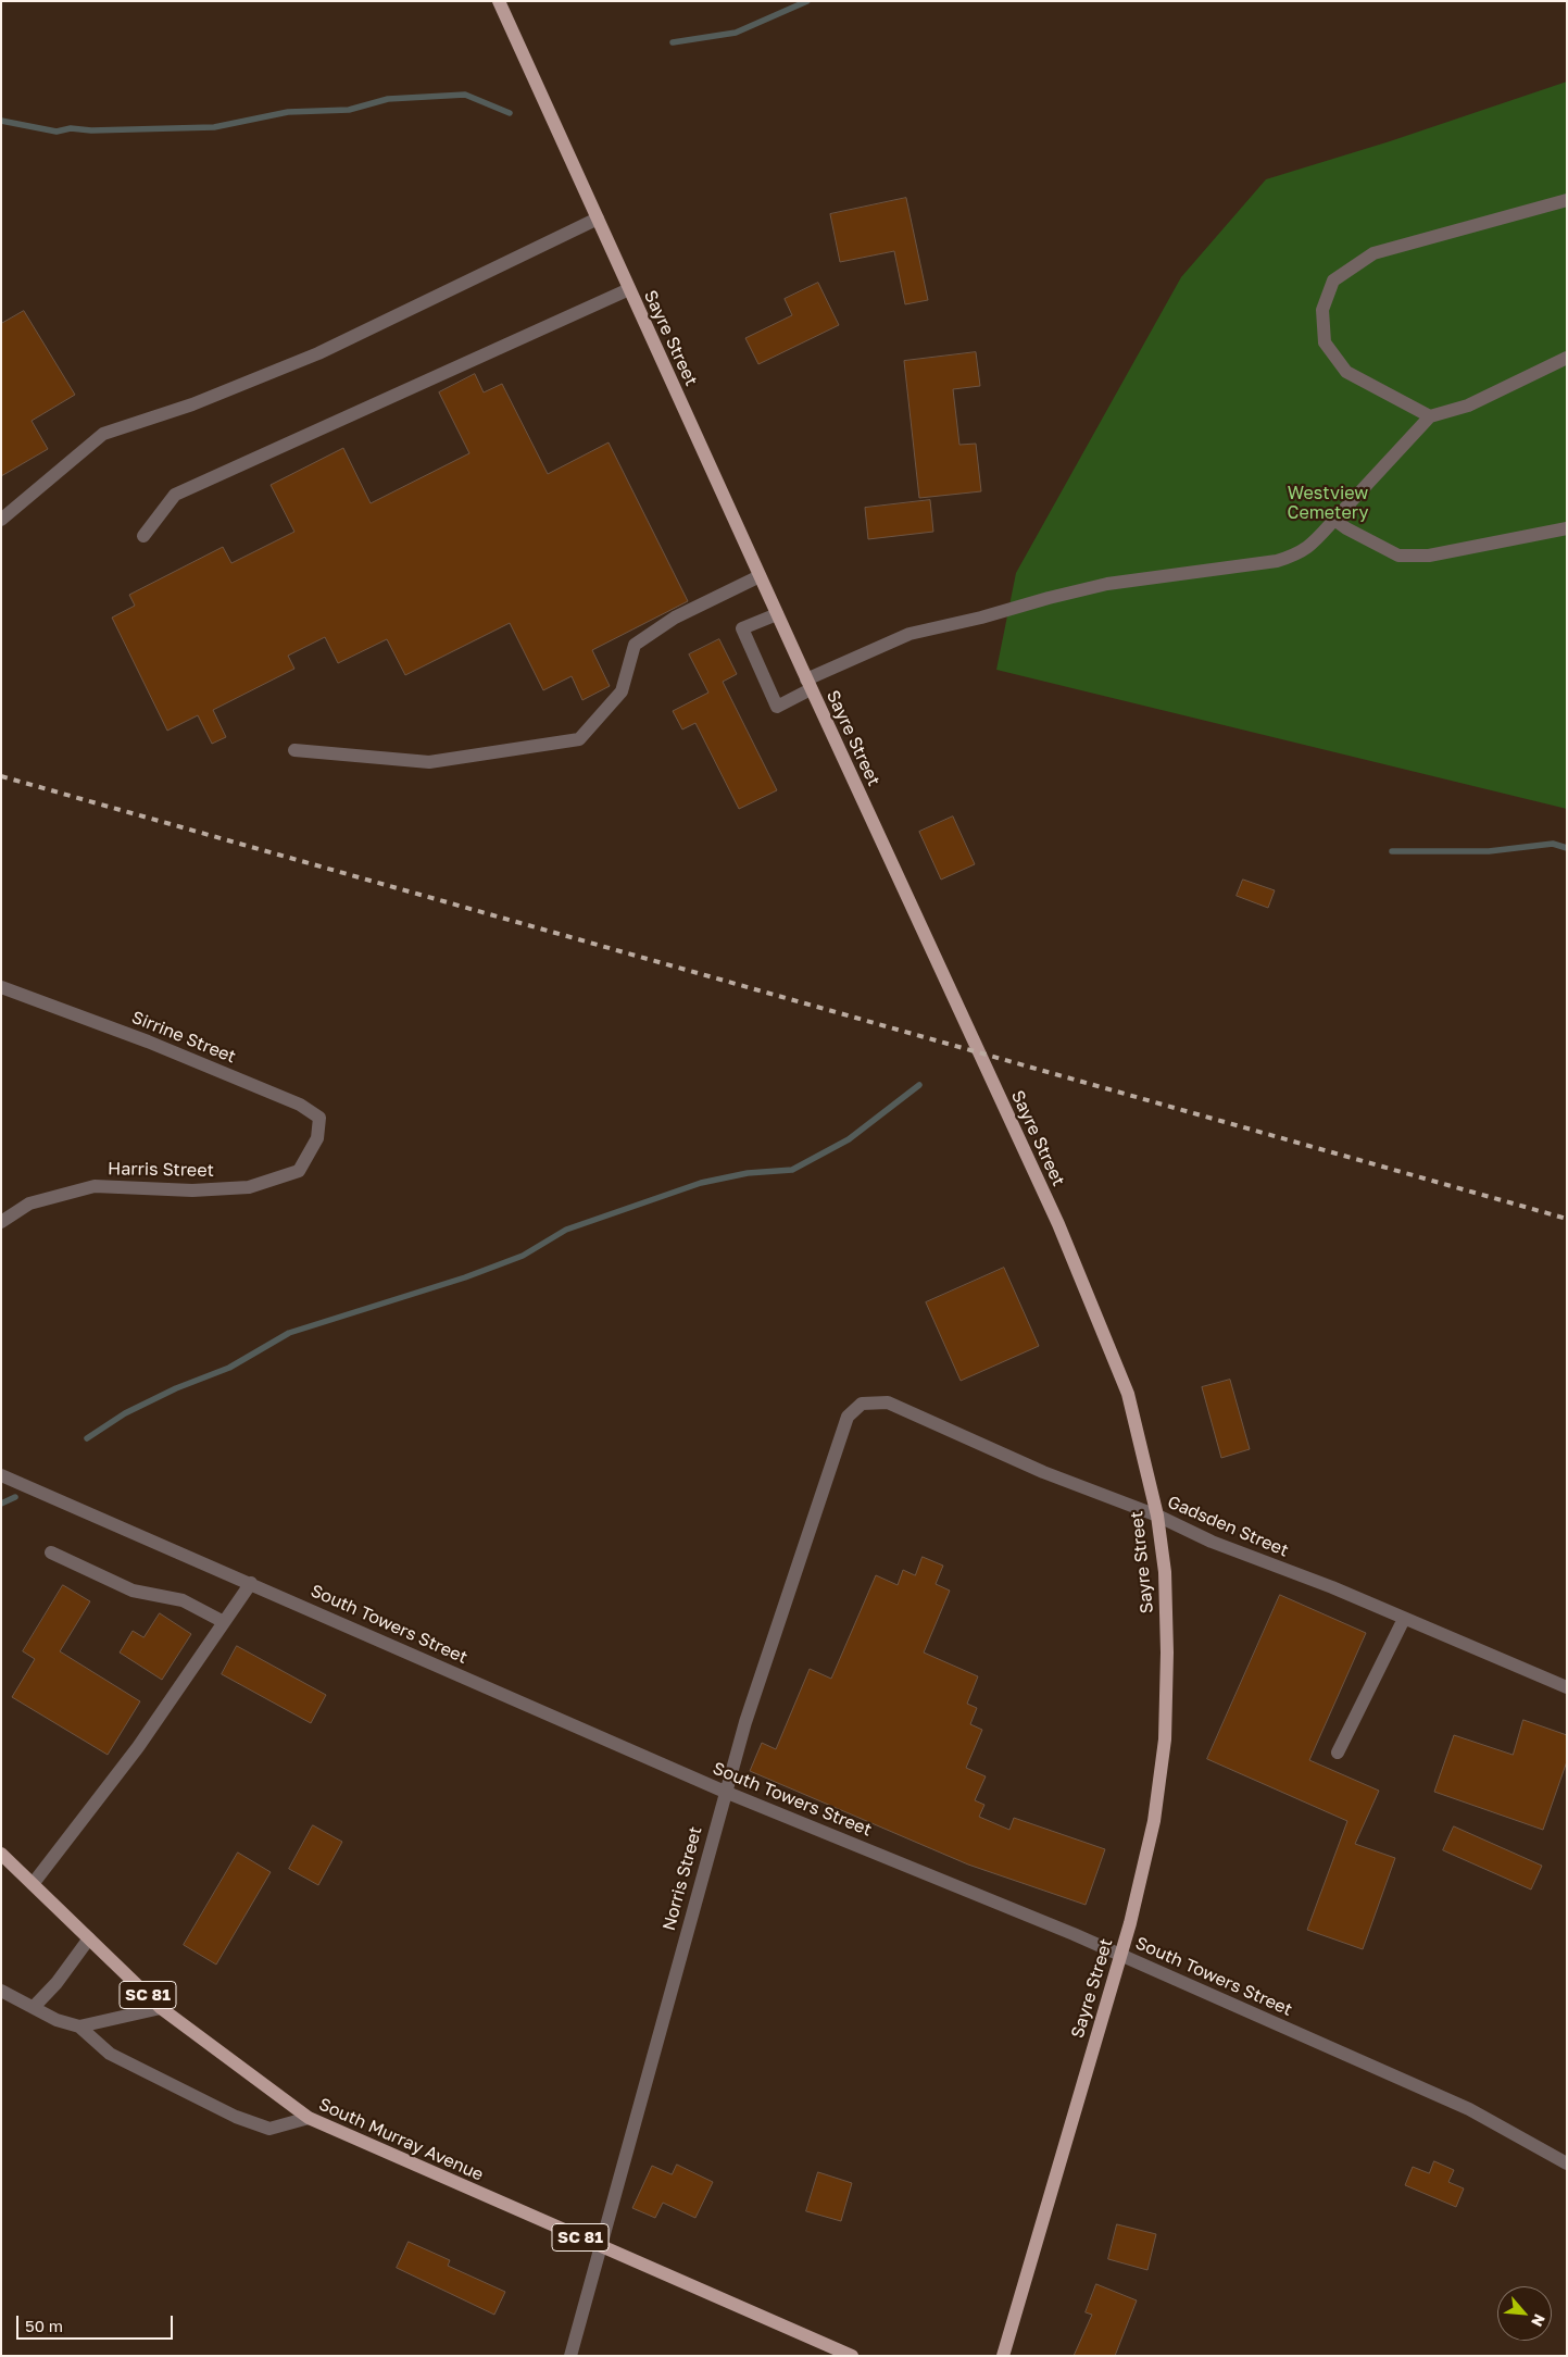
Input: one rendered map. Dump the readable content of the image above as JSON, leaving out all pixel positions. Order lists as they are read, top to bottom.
{
  "streets": {
    "main road": ["Sayre Street", "SC 81", "South Murray Avenue"],
    "street": [
      "Sirrine Street",
      "Harris Street",
      "Gadsden Street",
      "South Towers Street",
      "Norris Street"
    ]
  },
  "crossings": [
    ["Sayre Street", "Gadsden Street"],
    ["Sayre Street", "South Towers Street"],
    ["Sirrine Street", "Harris Street"],
    ["Gadsden Street", "Norris Street"],
    ["South Towers Street", "Norris Street"],
    ["Norris Street", "South Murray Avenue"]
  ],
  "parks": ["Westview Cemetery"],
  "scale_bar": "50 m",
  "north": "bottom right"
}
